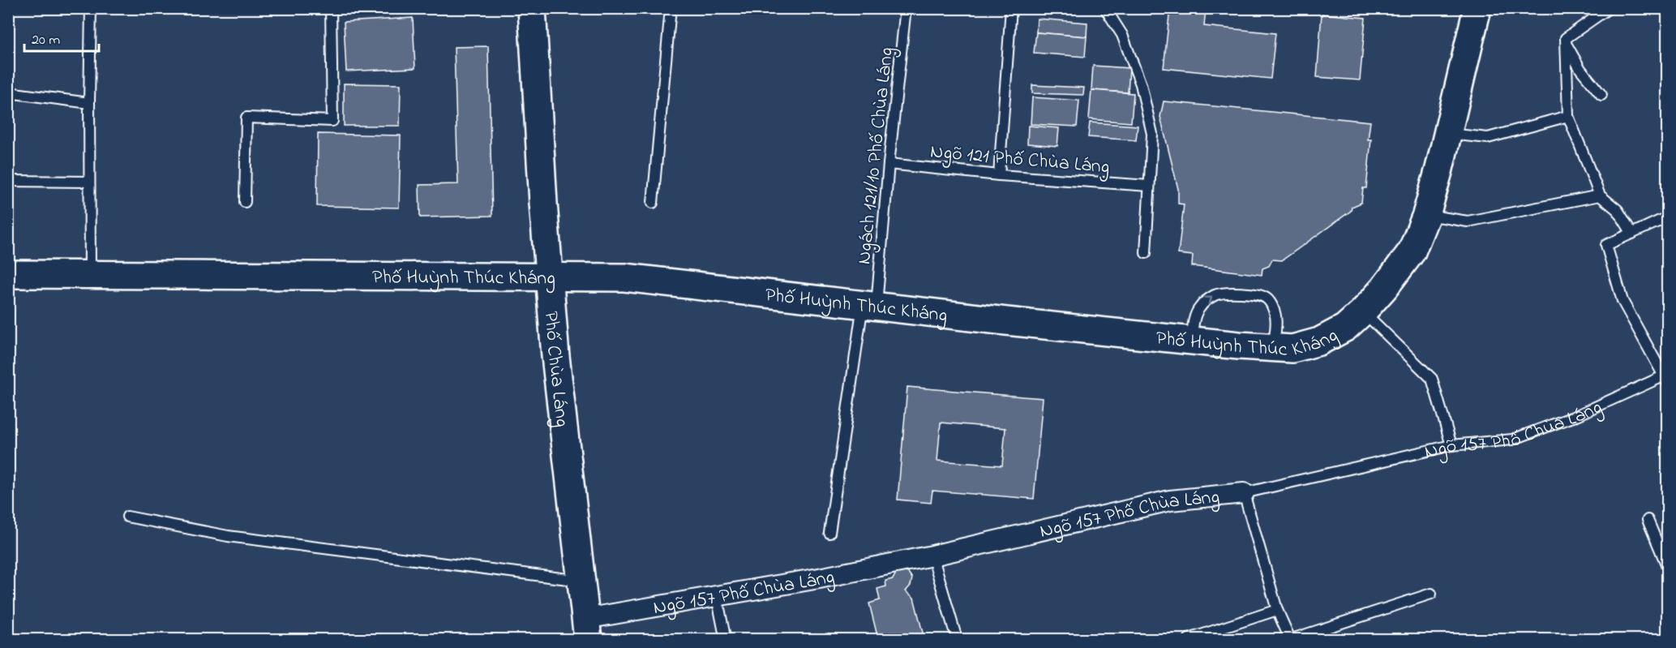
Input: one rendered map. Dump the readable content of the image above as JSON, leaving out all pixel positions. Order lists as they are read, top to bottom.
{
  "streets": {
    "main road": ["Phố Huỳnh Thúc Kháng", "Phố Chùa Láng"],
    "street": ["Ngõ 157 Phố Chùa Láng"],
    "lane": ["Ngách 121/10 Phố Chùa Láng", "Ngõ 121 Phố Chùa Láng"]
  },
  "crossings": [
    ["Ngách 121/10 Phố Chùa Láng", "Ngõ 121 Phố Chùa Láng"],
    ["Ngách 121/10 Phố Chùa Láng", "Phố Huỳnh Thúc Kháng"],
    ["Phố Huỳnh Thúc Kháng", "Phố Chùa Láng"],
    ["Phố Chùa Láng", "Ngõ 157 Phố Chùa Láng"]
  ],
  "scale_bar": "20 m"
}
